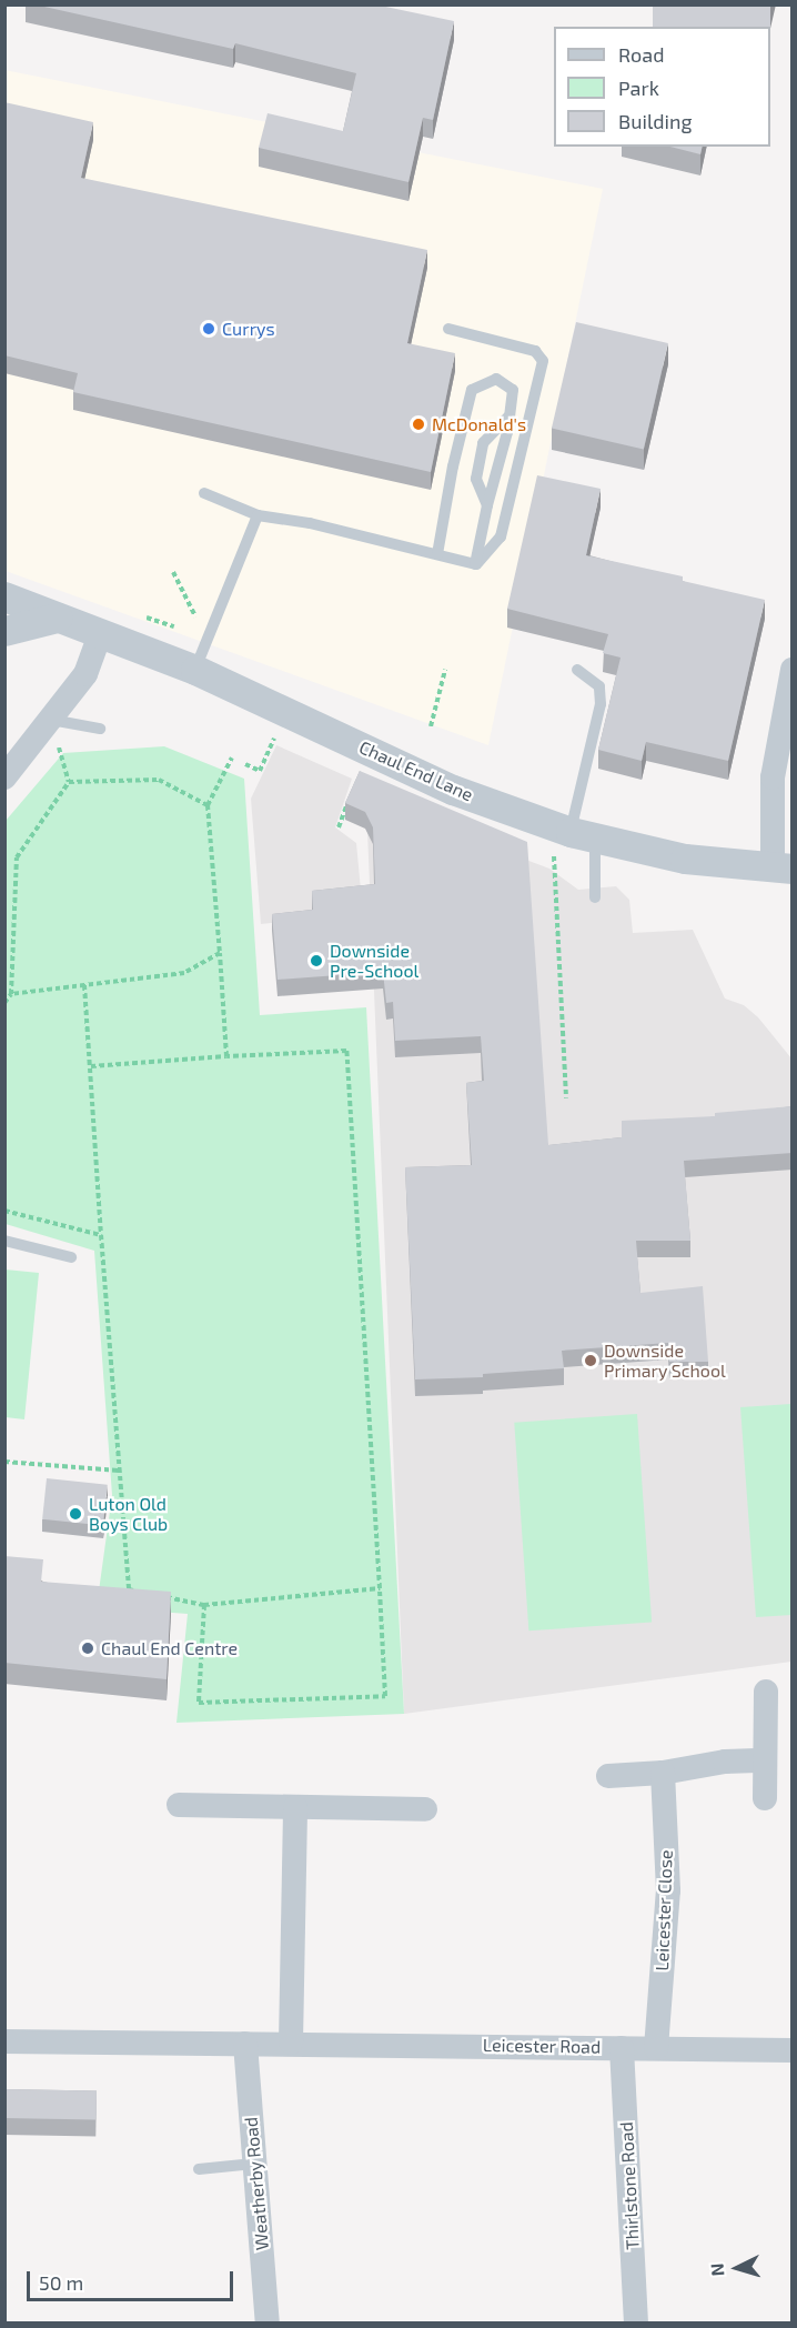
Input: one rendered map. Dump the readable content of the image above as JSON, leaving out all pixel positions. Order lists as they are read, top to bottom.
{
  "streets": {
    "street": [
      "Chaul End Lane",
      "Leicester Close",
      "Leicester Road",
      "Weatherby Road",
      "Thirlstone Road"
    ]
  },
  "crossings": [
    ["Leicester Close", "Leicester Road"],
    ["Leicester Road", "Weatherby Road"],
    ["Leicester Road", "Thirlstone Road"]
  ],
  "places": [
    "Currys",
    "McDonald's",
    "Downside Pre-School",
    "Downside Primary School",
    "Luton Old Boys Club",
    "Chaul End Centre"
  ],
  "legend": ["Road", "Park", "Building"],
  "scale_bar": "50 m",
  "north": "left"
}
